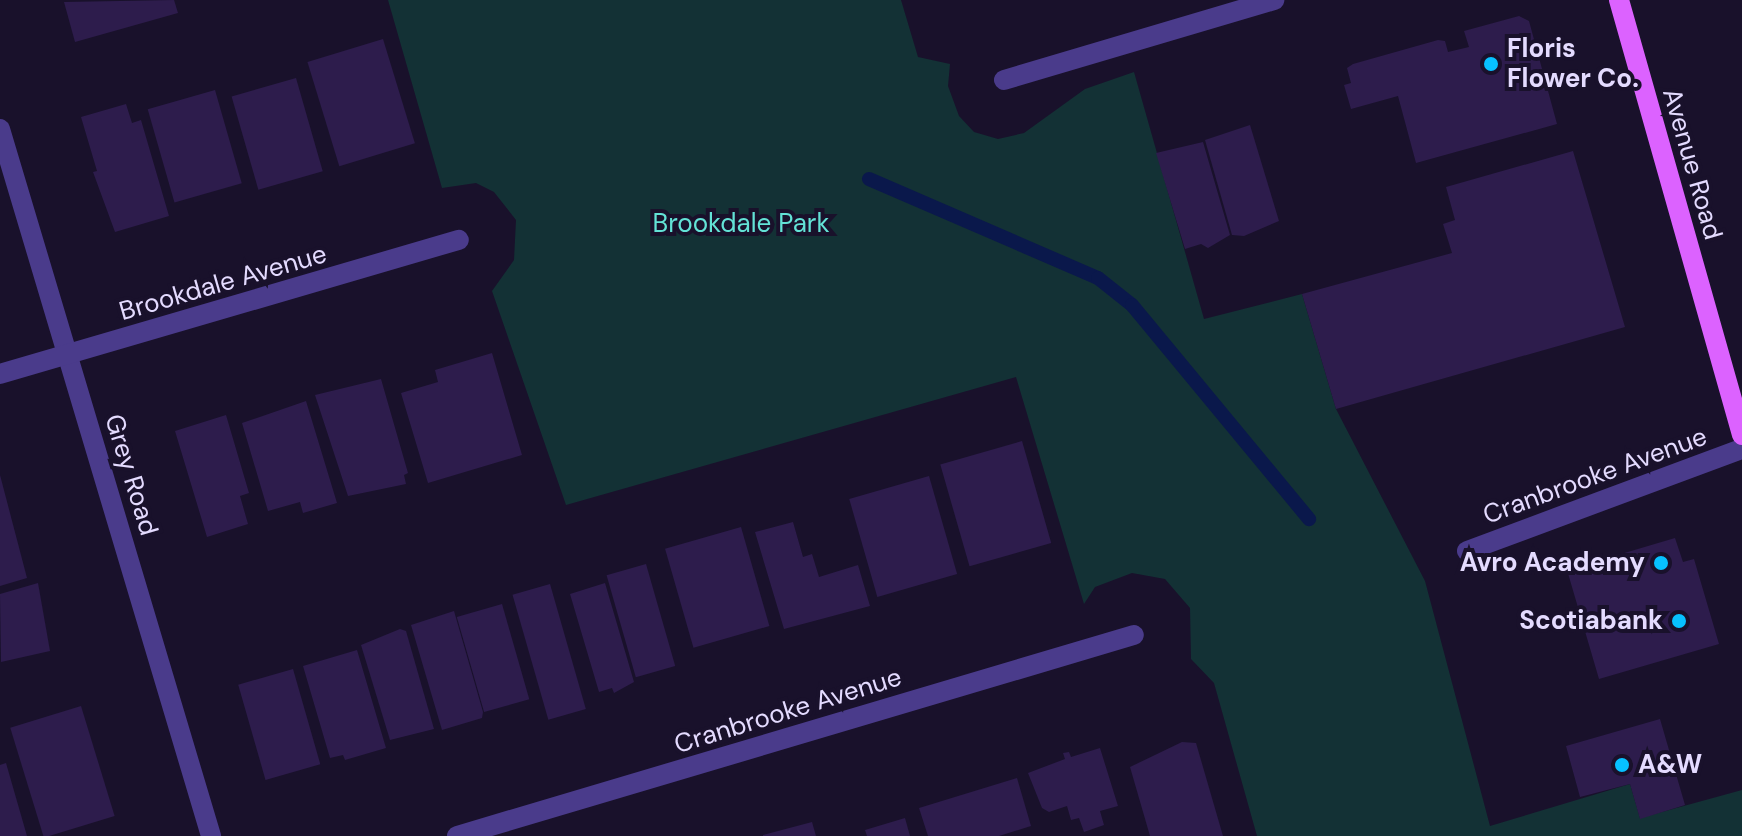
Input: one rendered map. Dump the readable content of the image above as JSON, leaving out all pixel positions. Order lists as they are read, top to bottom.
{
  "streets": {
    "main road": ["Avenue Road"],
    "street": ["Brookdale Avenue", "Grey Road", "Cranbrooke Avenue"]
  },
  "crossings": [
    ["Brookdale Avenue", "Grey Road"]
  ],
  "parks": ["Brookdale Park"],
  "places": [
    "Floris Flower Co.",
    "Avro Academy",
    "Scotiabank",
    "A&W"
  ]
}
